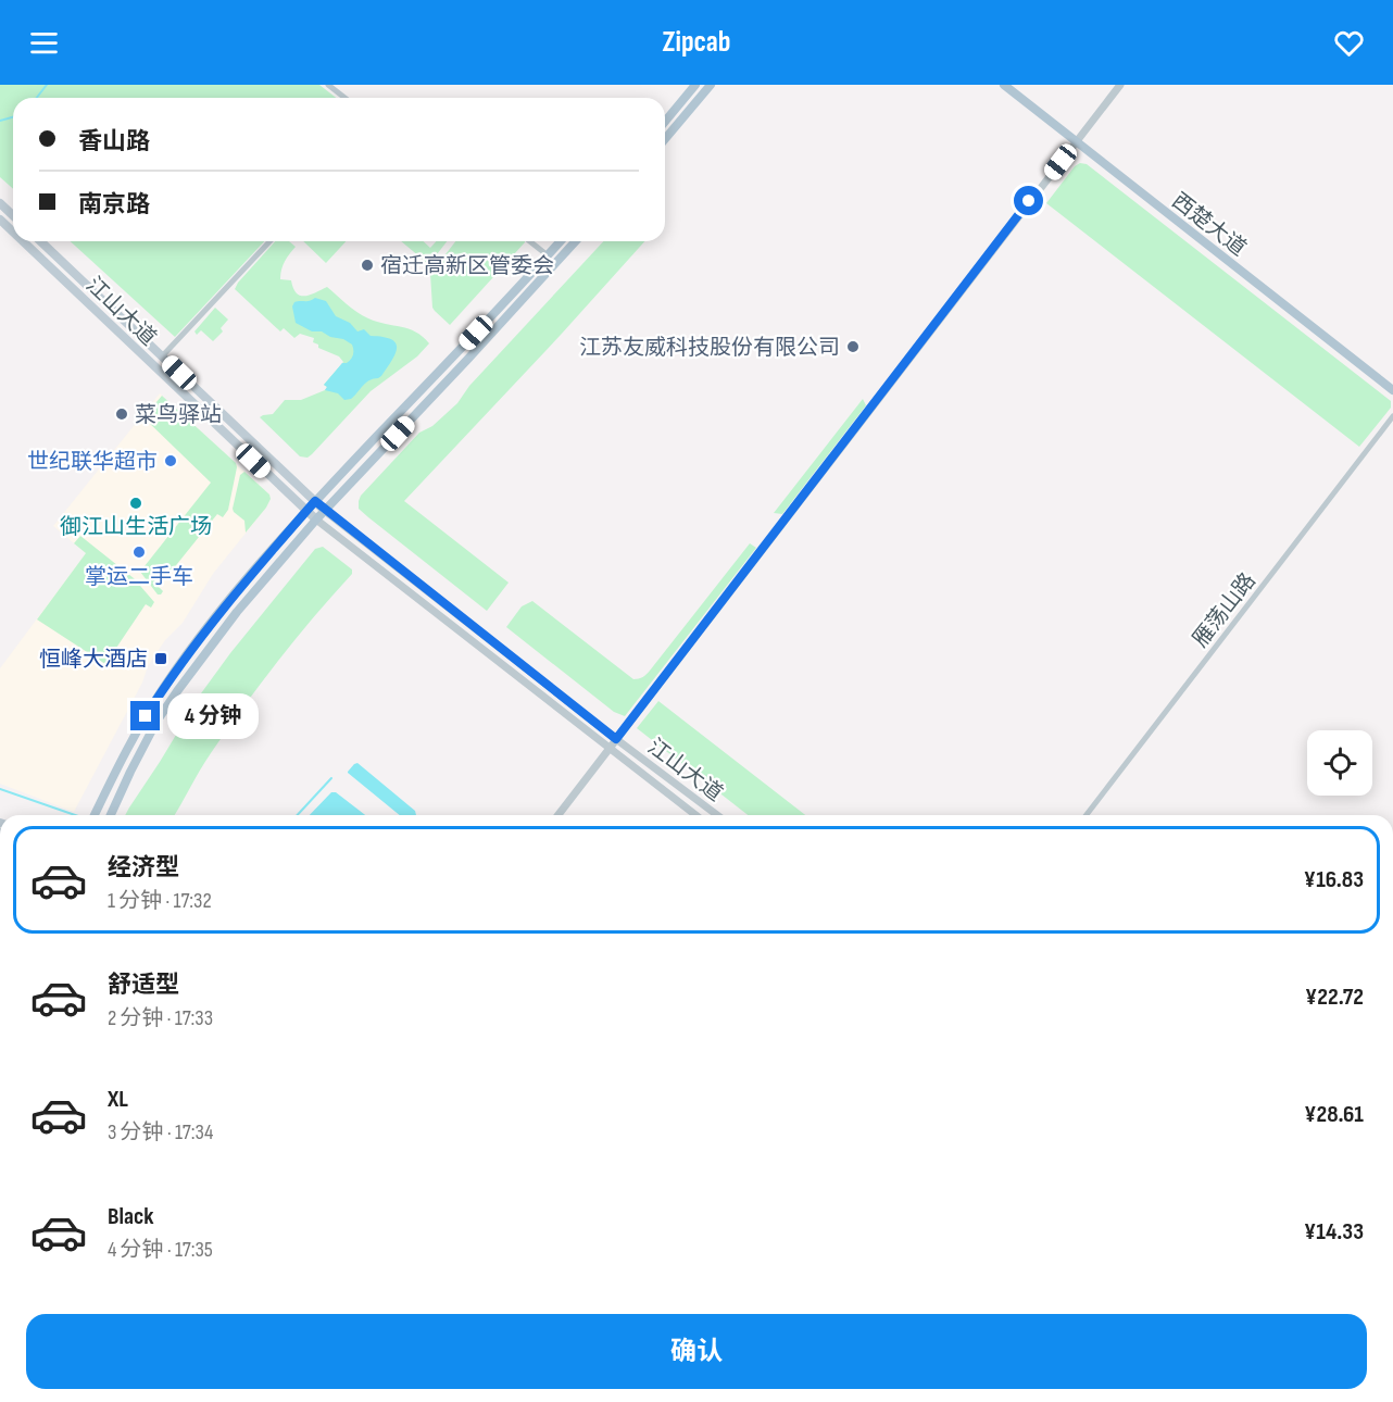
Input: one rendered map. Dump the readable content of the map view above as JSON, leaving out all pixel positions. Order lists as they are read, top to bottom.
{
  "streets": {
    "main road": ["西楚大道", "江山大道"],
    "street": ["雁荡山路"]
  },
  "places": {
    "other": [
      "宿迁高新区管委会",
      "江苏友威科技股份有限公司",
      "菜鸟驿站",
      "世纪联华超市",
      "御江山生活广场",
      "掌运二手车"
    ],
    "transit": ["恒峰大酒店"]
  },
  "page": {
    "header": "Zipcab",
    "banner": ["香山路", "南京路"],
    "bubble": "4 分钟",
    "list": [
      {
        "name": "经济型",
        "note": "1 分钟 · 17:32",
        "value": "¥16.83"
      },
      {
        "name": "舒适型",
        "note": "2 分钟 · 17:33",
        "value": "¥22.72"
      },
      {
        "name": "XL",
        "note": "3 分钟 · 17:34",
        "value": "¥28.61"
      },
      {
        "name": "Black",
        "note": "4 分钟 · 17:35",
        "value": "¥14.33"
      }
    ],
    "buttons": "确认"
  }
}
